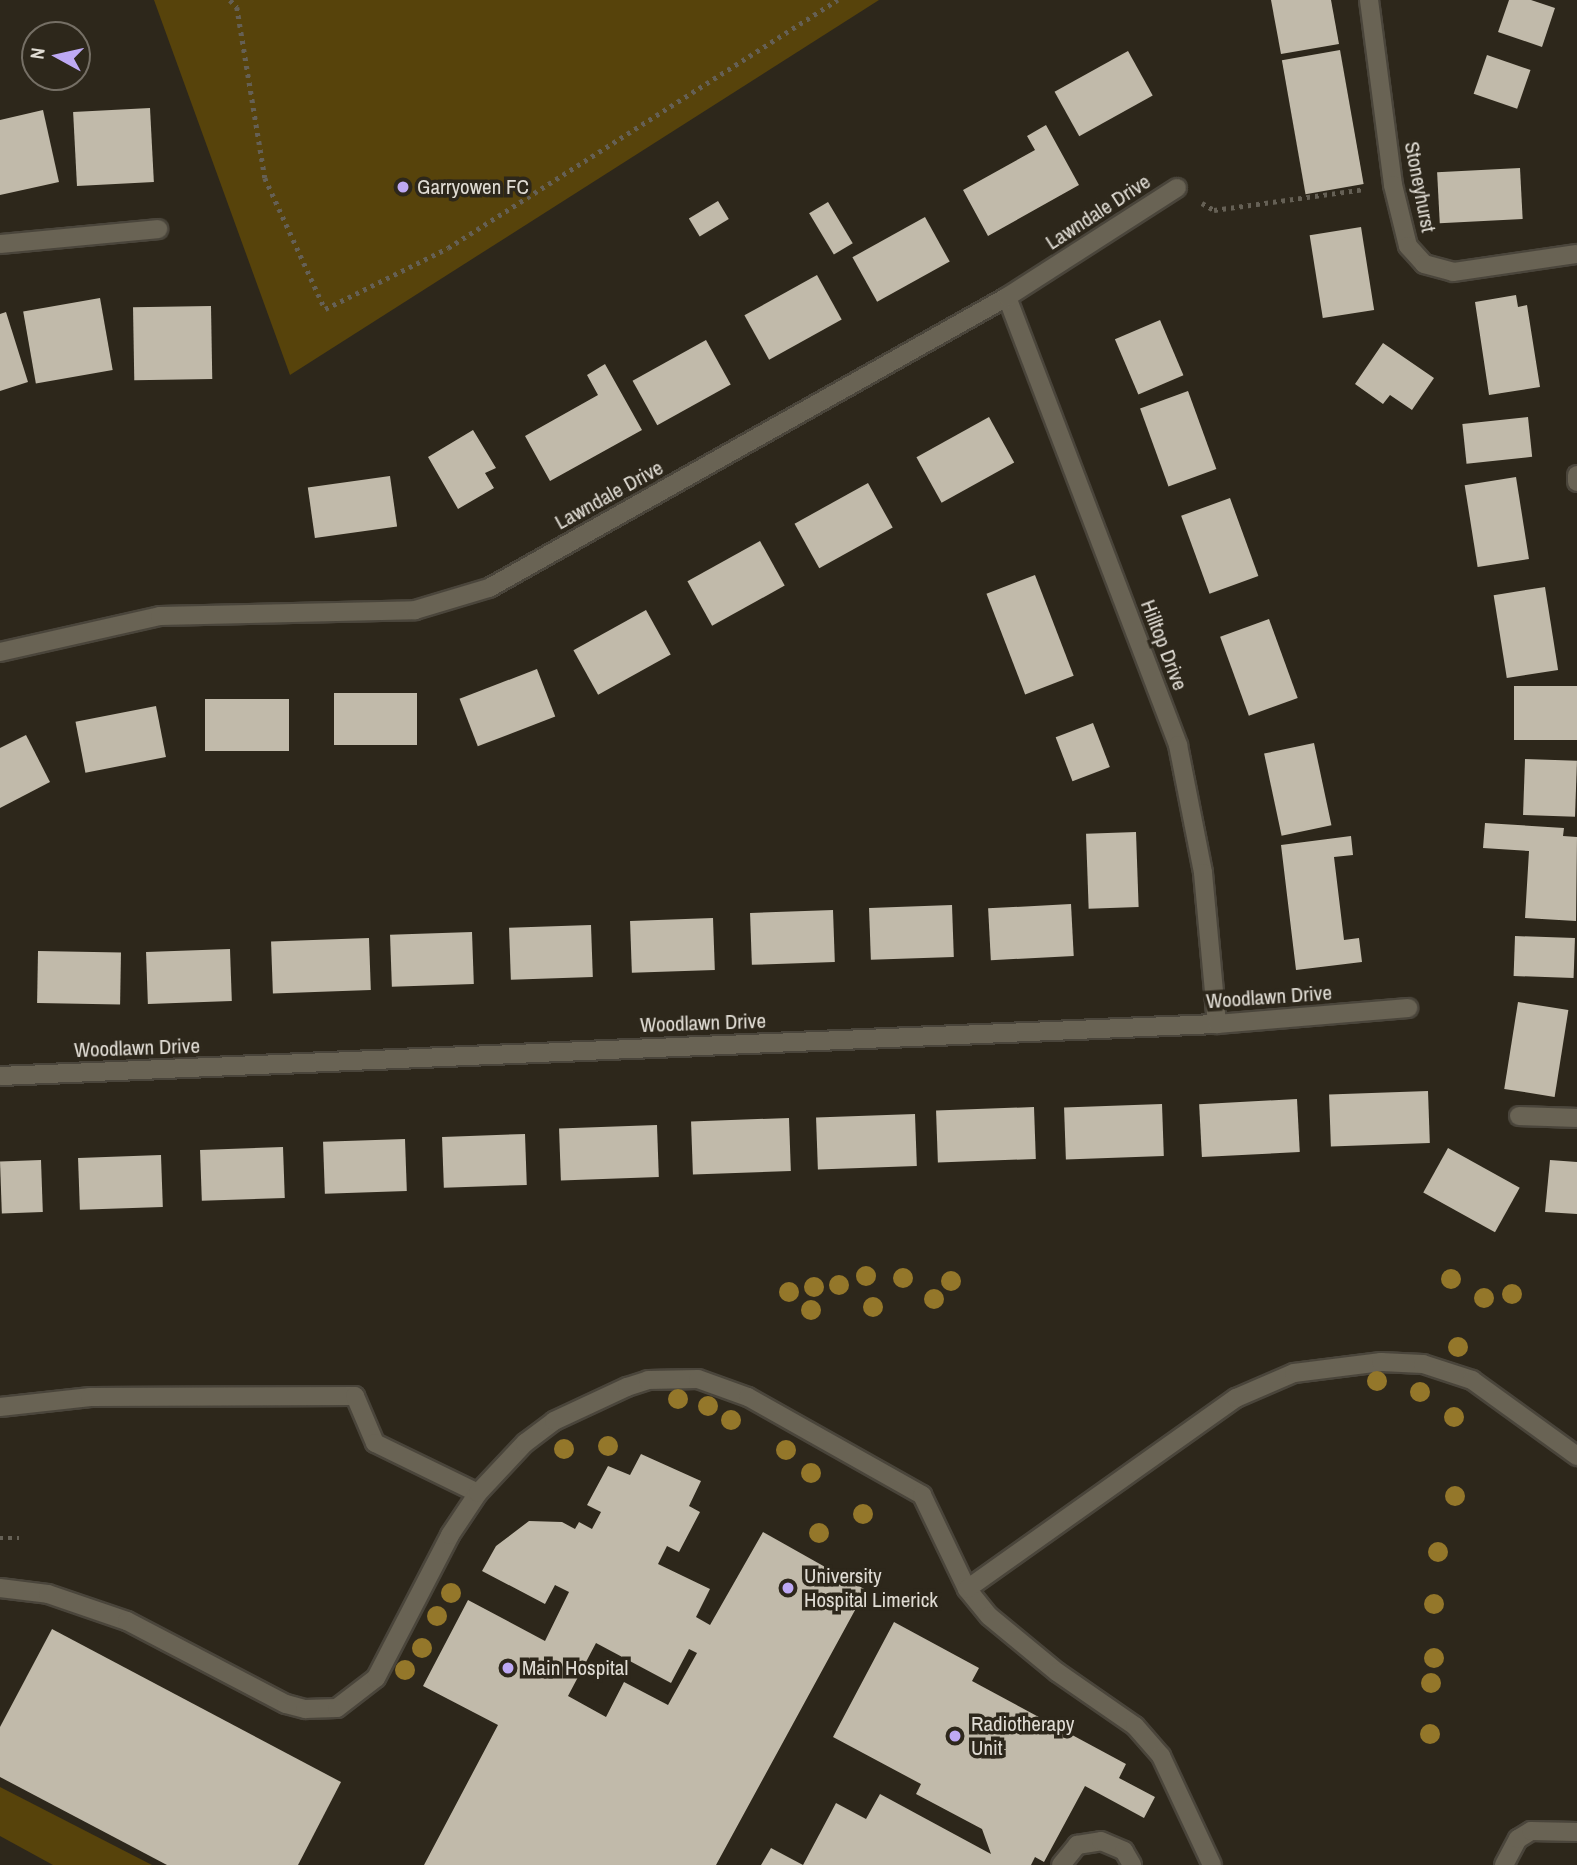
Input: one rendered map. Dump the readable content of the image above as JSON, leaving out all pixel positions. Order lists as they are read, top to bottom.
{
  "streets": {
    "street": [
      "Stoneyhurst",
      "Lawndale Drive",
      "Hilltop Drive",
      "Woodlawn Drive"
    ]
  },
  "crossings": [
    ["Lawndale Drive", "Hilltop Drive"],
    ["Hilltop Drive", "Woodlawn Drive"]
  ],
  "places": [
    "Garryowen FC",
    "University Hospital Limerick",
    "Main Hospital",
    "Radiotherapy Unit"
  ],
  "north": "left"
}
